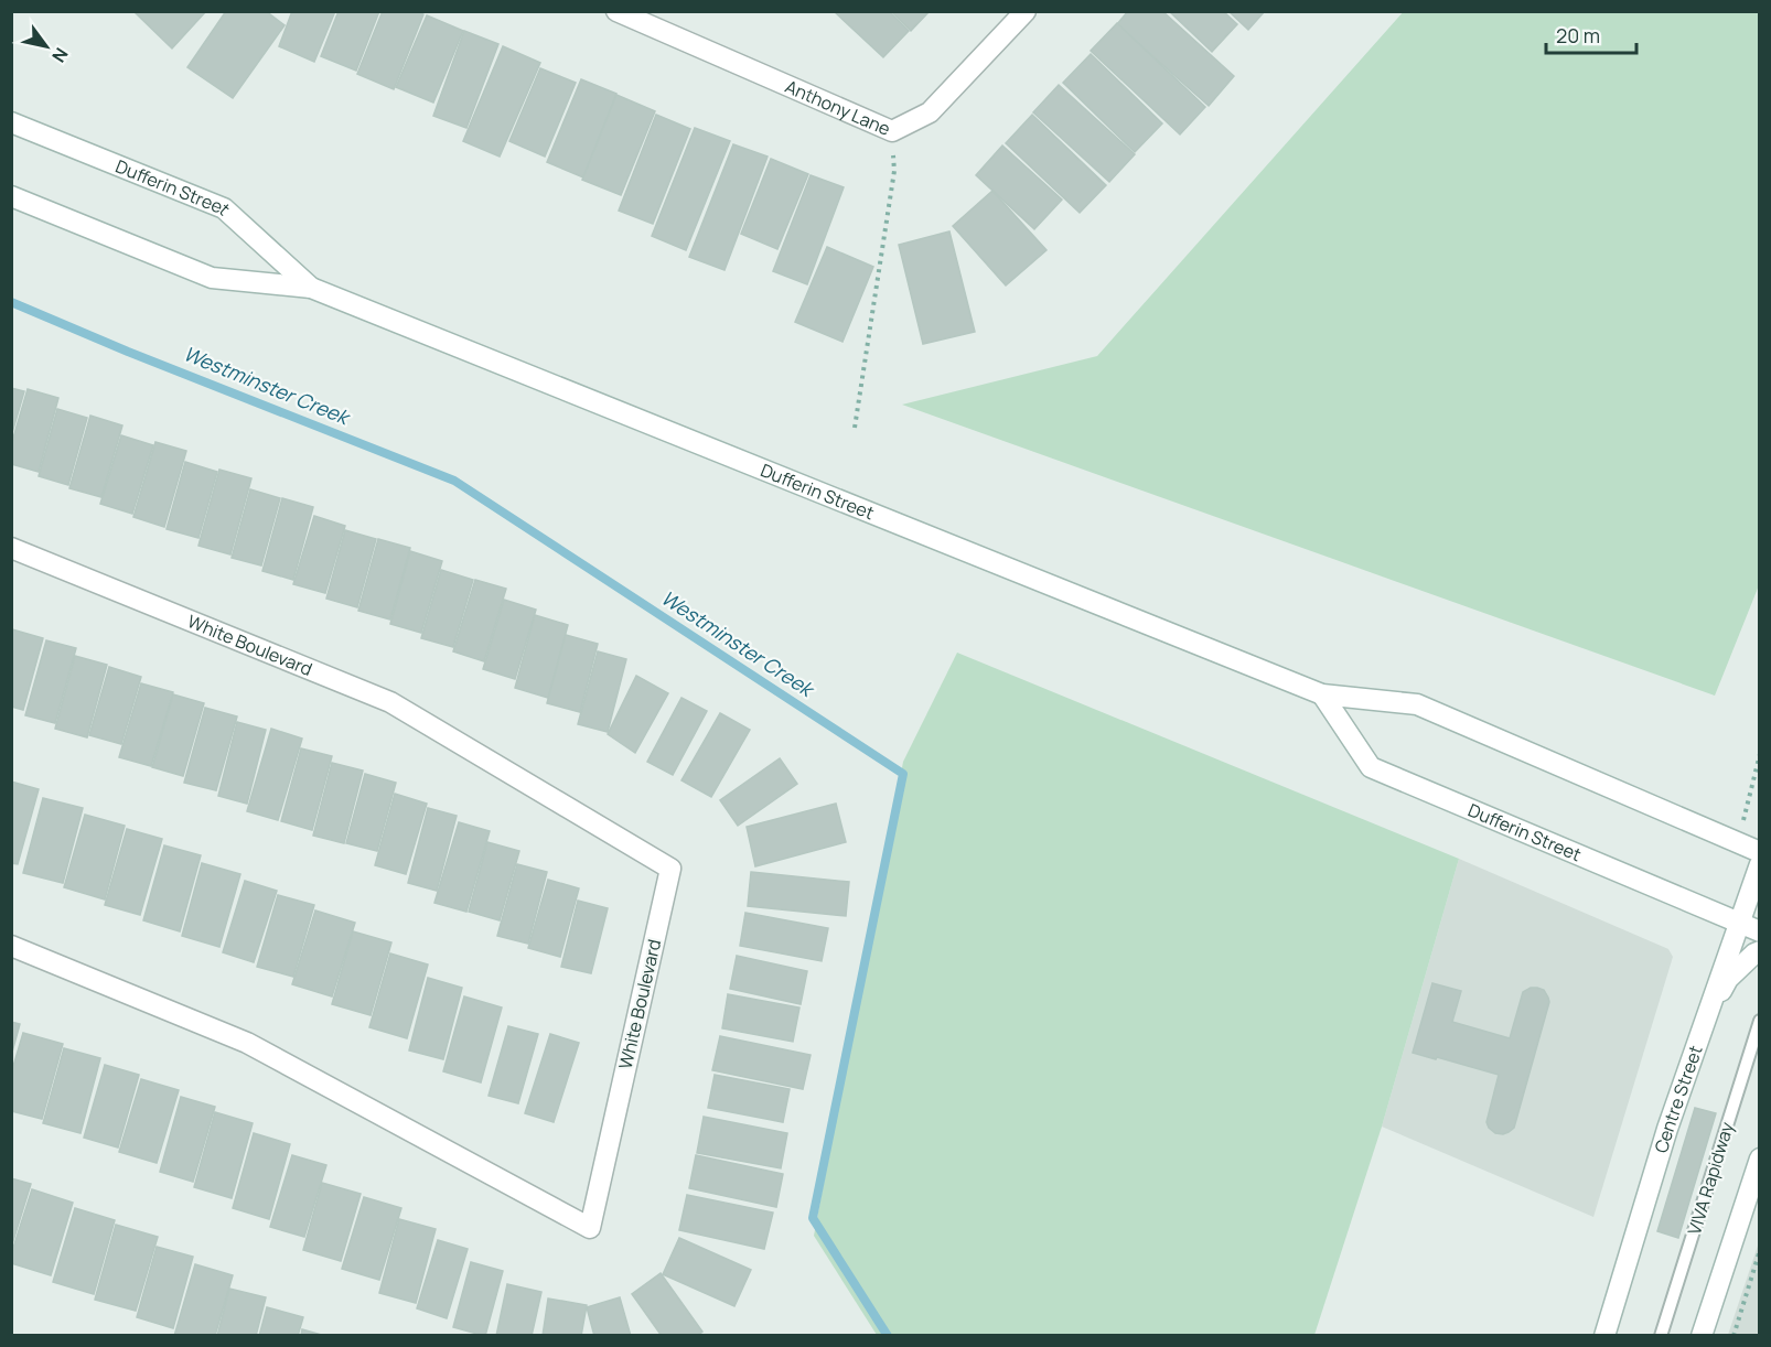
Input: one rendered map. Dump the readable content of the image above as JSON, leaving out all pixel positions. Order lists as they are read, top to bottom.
{
  "streets": {
    "main road": [
      "Anthony Lane",
      "Dufferin Street",
      "White Boulevard",
      "Centre Street"
    ],
    "lane": ["VIVA Rapidway"]
  },
  "crossings": [
    ["Dufferin Street", "Centre Street"]
  ],
  "water": ["Westminster Creek"],
  "scale_bar": "20 m",
  "north": "bottom right"
}
